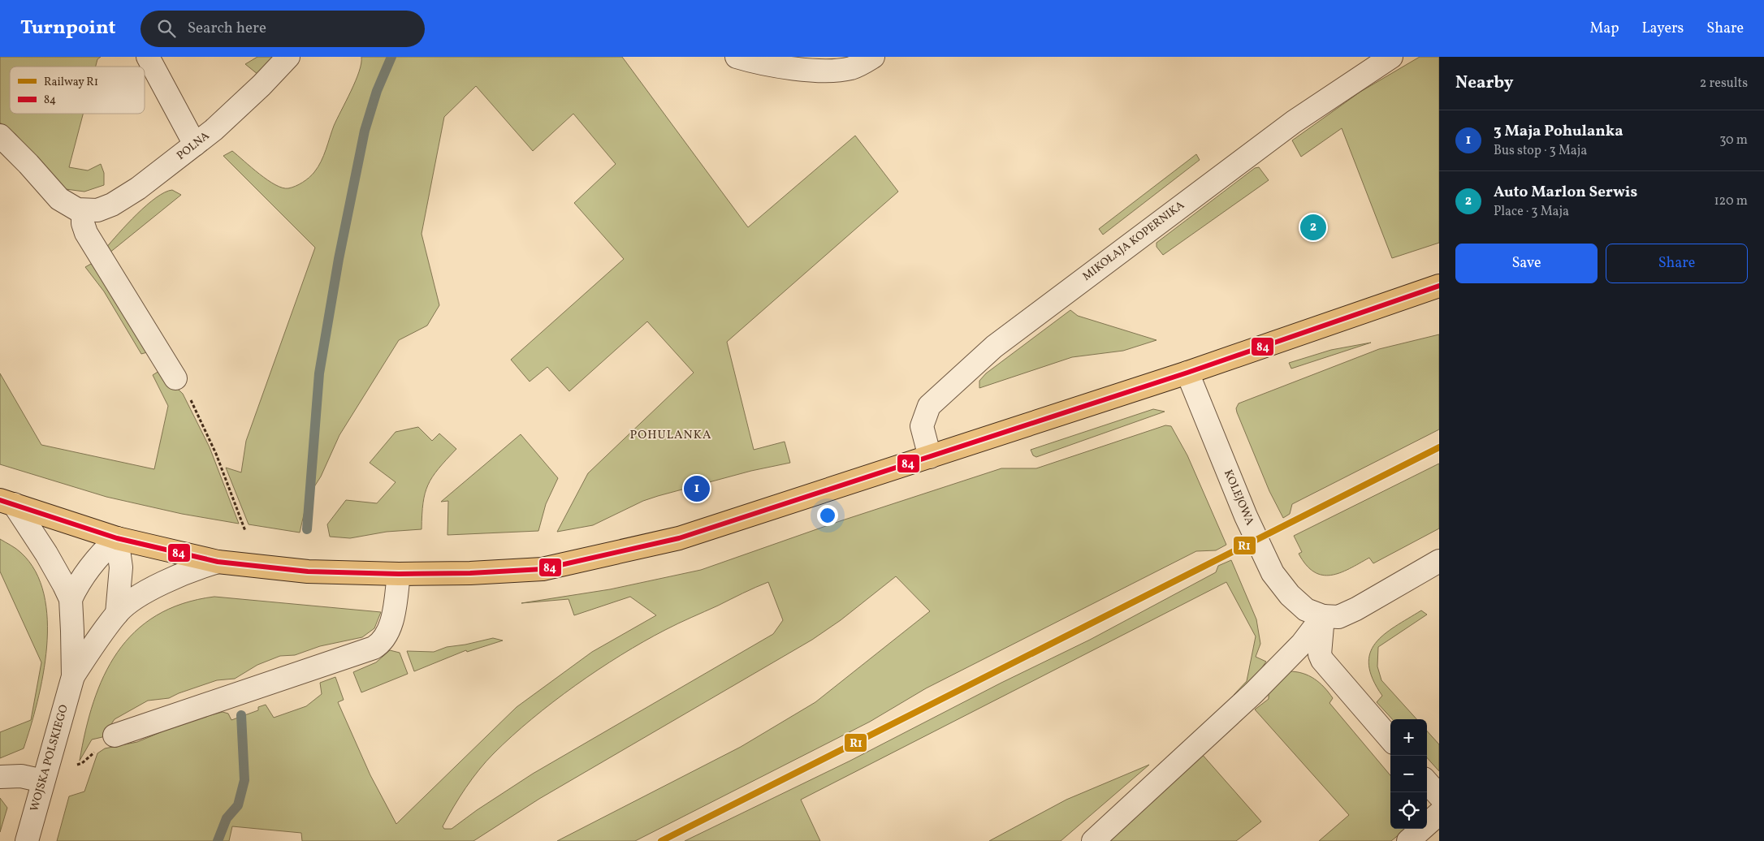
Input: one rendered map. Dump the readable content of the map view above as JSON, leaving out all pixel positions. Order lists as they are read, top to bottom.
{
  "streets": {
    "street": [
      "POLNA",
      "MIKOŁAJA KOPERNIKA",
      "KOLEJOWA",
      "WOJSKA POLSKIEGO"
    ]
  },
  "districts": ["POHULANKA"],
  "lines": ["transit line 84", "rail line R1"],
  "legend": ["Railway R1", "84"],
  "page": {
    "header": "Turnpoint",
    "search": "Search here",
    "nav": ["Map", "Layers", "Share"],
    "heading": ["Nearby", "2 results"],
    "list": [
      {
        "mark": "1",
        "name": "3 Maja Pohulanka",
        "note": "Bus stop · 3 Maja",
        "value": "30 m"
      },
      {
        "mark": "2",
        "name": "Auto Marlon Serwis",
        "note": "Place · 3 Maja",
        "value": "120 m"
      }
    ],
    "pins": ["2", "1"],
    "buttons": ["Save", "Share"],
    "map_buttons": ["+", "−"]
  }
}
